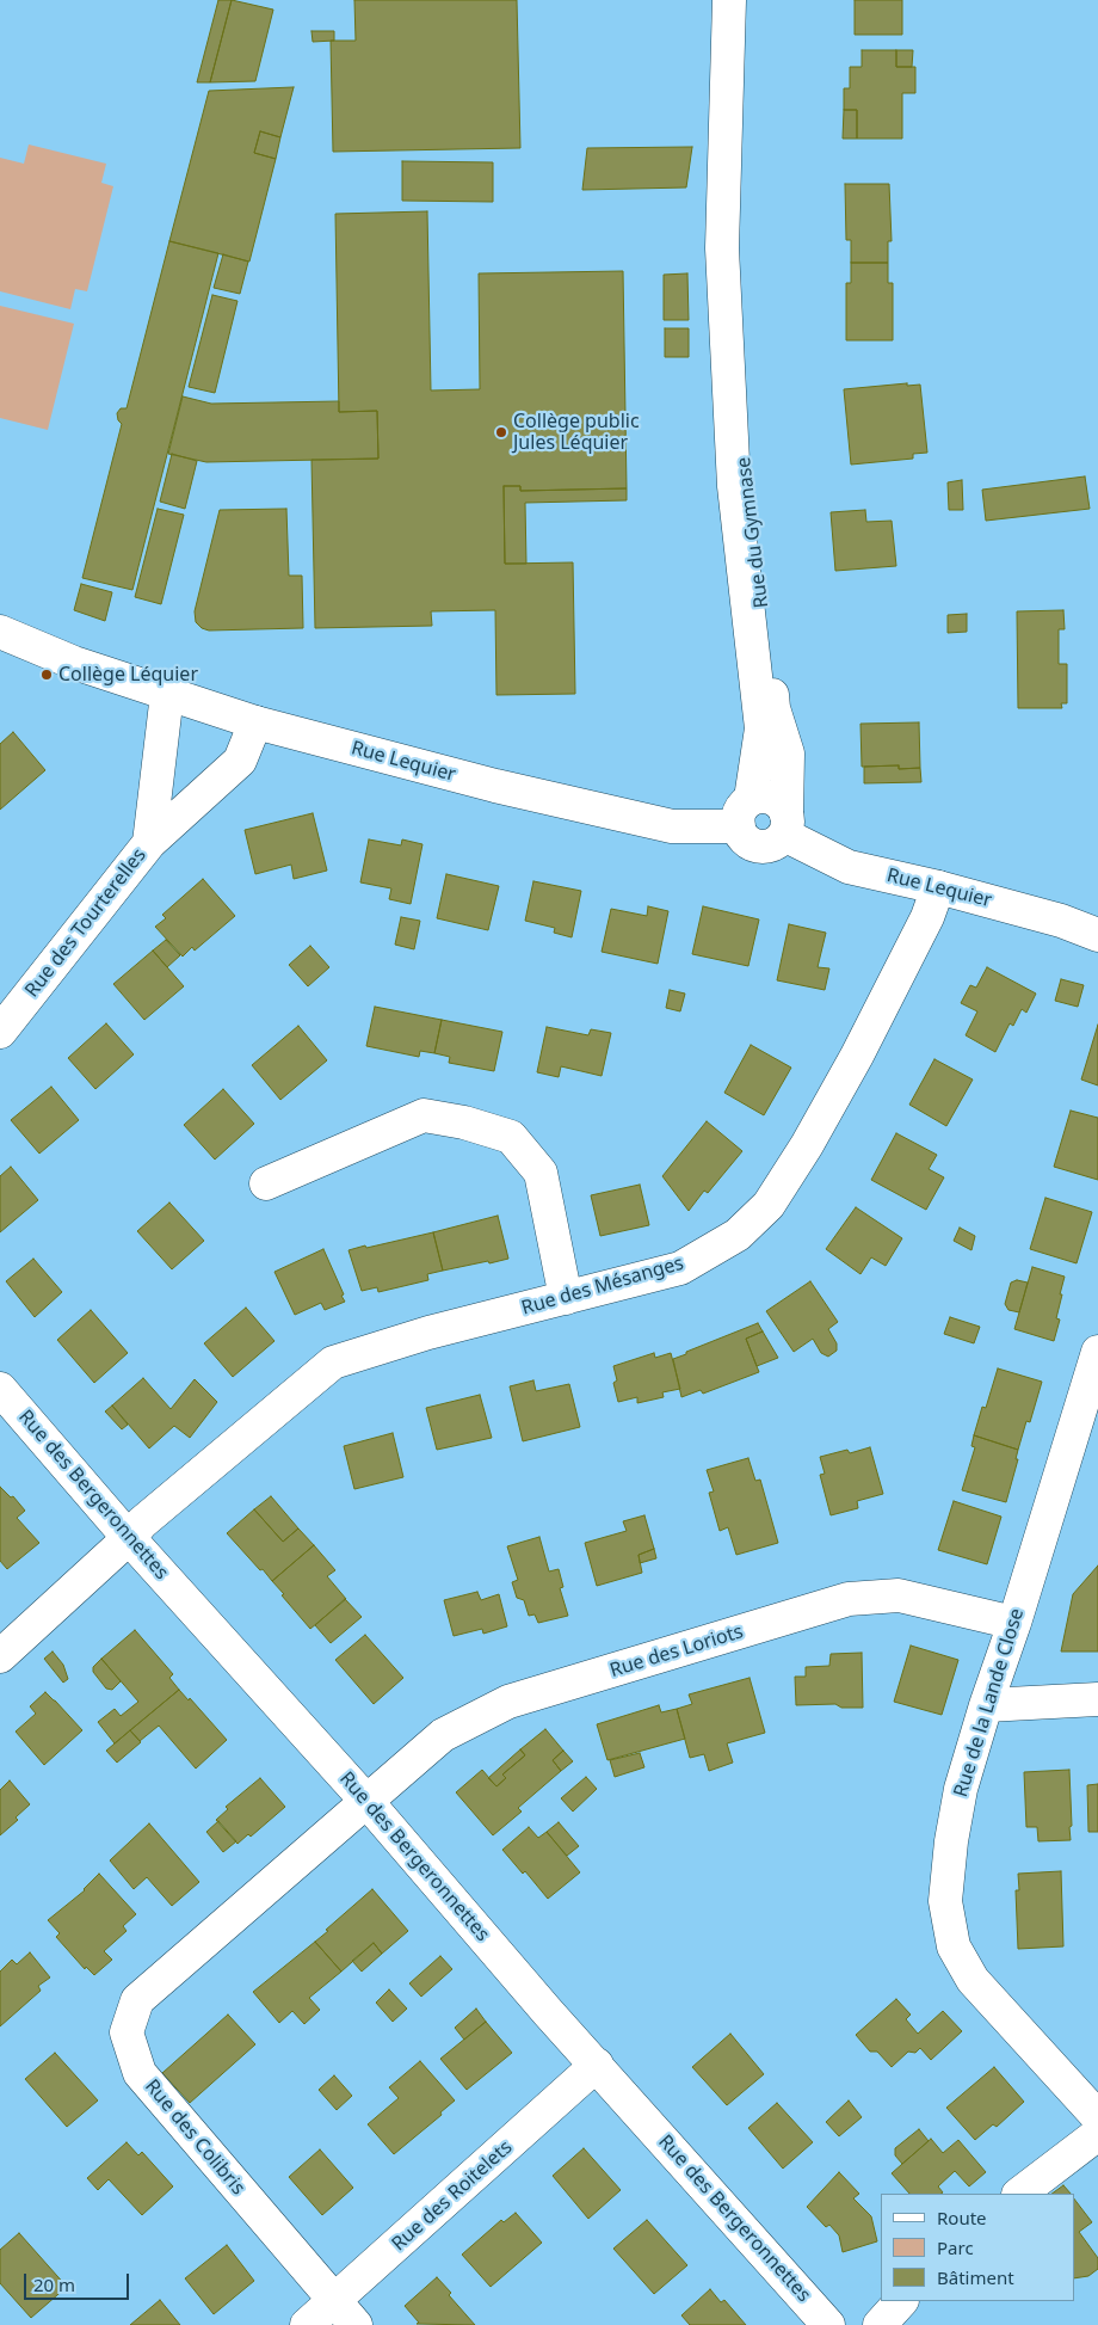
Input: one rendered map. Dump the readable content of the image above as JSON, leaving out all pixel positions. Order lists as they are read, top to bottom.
{
  "streets": {
    "street": [
      "Rue du Gymnase",
      "Rue Lequier",
      "Rue des Tourterelles",
      "Rue des Mésanges",
      "Rue des Bergeronnettes",
      "Rue des Loriots",
      "Rue de la Lande Close",
      "Rue des Colibris",
      "Rue des Roitelets"
    ]
  },
  "crossings": [
    ["Rue du Gymnase", "Rue Lequier"],
    ["Rue Lequier", "Rue des Tourterelles"],
    ["Rue Lequier", "Rue des Mésanges"],
    ["Rue des Mésanges", "Rue des Bergeronnettes"],
    ["Rue des Bergeronnettes", "Rue des Loriots"],
    ["Rue des Bergeronnettes", "Rue des Colibris"],
    ["Rue des Bergeronnettes", "Rue des Roitelets"],
    ["Rue des Loriots", "Rue de la Lande Close"],
    ["Rue des Loriots", "Rue des Colibris"],
    ["Rue des Colibris", "Rue des Roitelets"]
  ],
  "places": ["Collège public Jules Léquier", "Collège Léquier"],
  "legend": ["Route", "Parc", "Bâtiment"],
  "scale_bar": "20 m"
}
